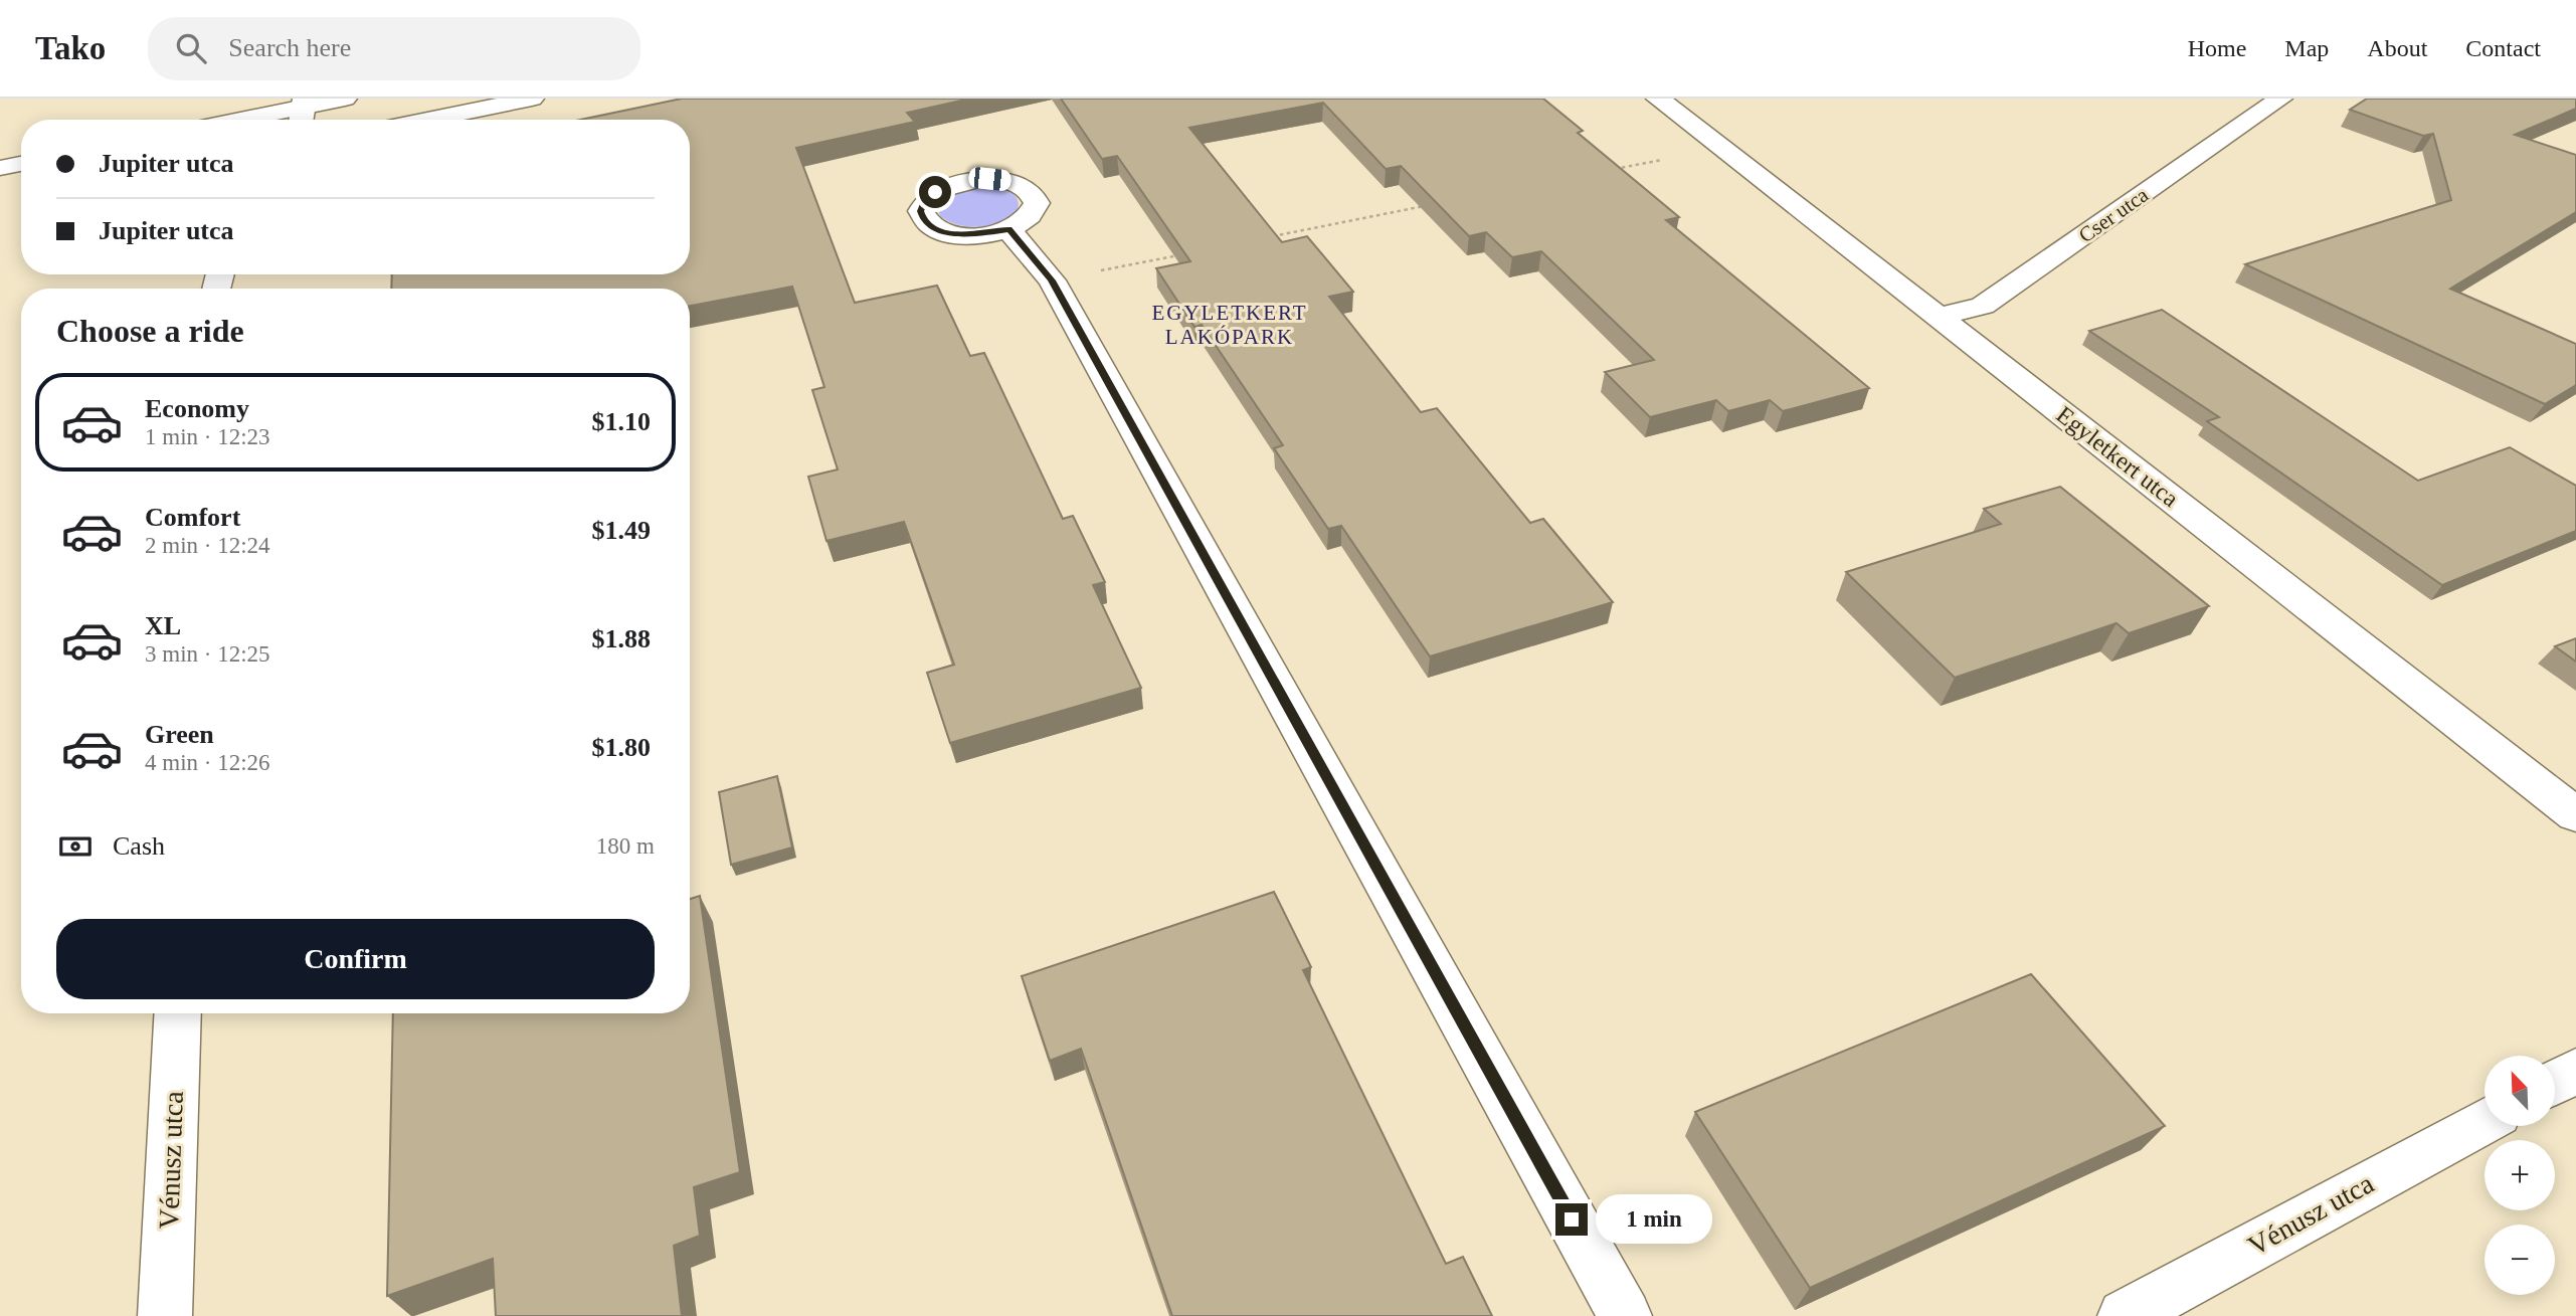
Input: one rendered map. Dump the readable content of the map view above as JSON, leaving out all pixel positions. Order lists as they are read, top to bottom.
{
  "streets": {
    "street": ["Cser utca", "Egyletkert utca", "Vénusz utca"]
  },
  "crossings": [
    ["Cser utca", "Egyletkert utca"]
  ],
  "districts": ["EGYLETKERT LAKÓPARK"],
  "north": "top left",
  "page": {
    "header": "Tako",
    "search": "Search here",
    "nav": [
      "Home",
      "Map",
      "About",
      "Contact"
    ],
    "banner": ["Jupiter utca", "Jupiter utca"],
    "heading": "Choose a ride",
    "list": [
      {
        "name": "Economy",
        "note": "1 min · 12:23",
        "value": "$1.10"
      },
      {
        "name": "Comfort",
        "note": "2 min · 12:24",
        "value": "$1.49"
      },
      {
        "name": "XL",
        "note": "3 min · 12:25",
        "value": "$1.88"
      },
      {
        "name": "Green",
        "note": "4 min · 12:26",
        "value": "$1.80"
      }
    ],
    "pay": ["Cash", "180 m"],
    "buttons": "Confirm",
    "map_buttons": ["+", "−"],
    "bubble": "1 min"
  }
}
